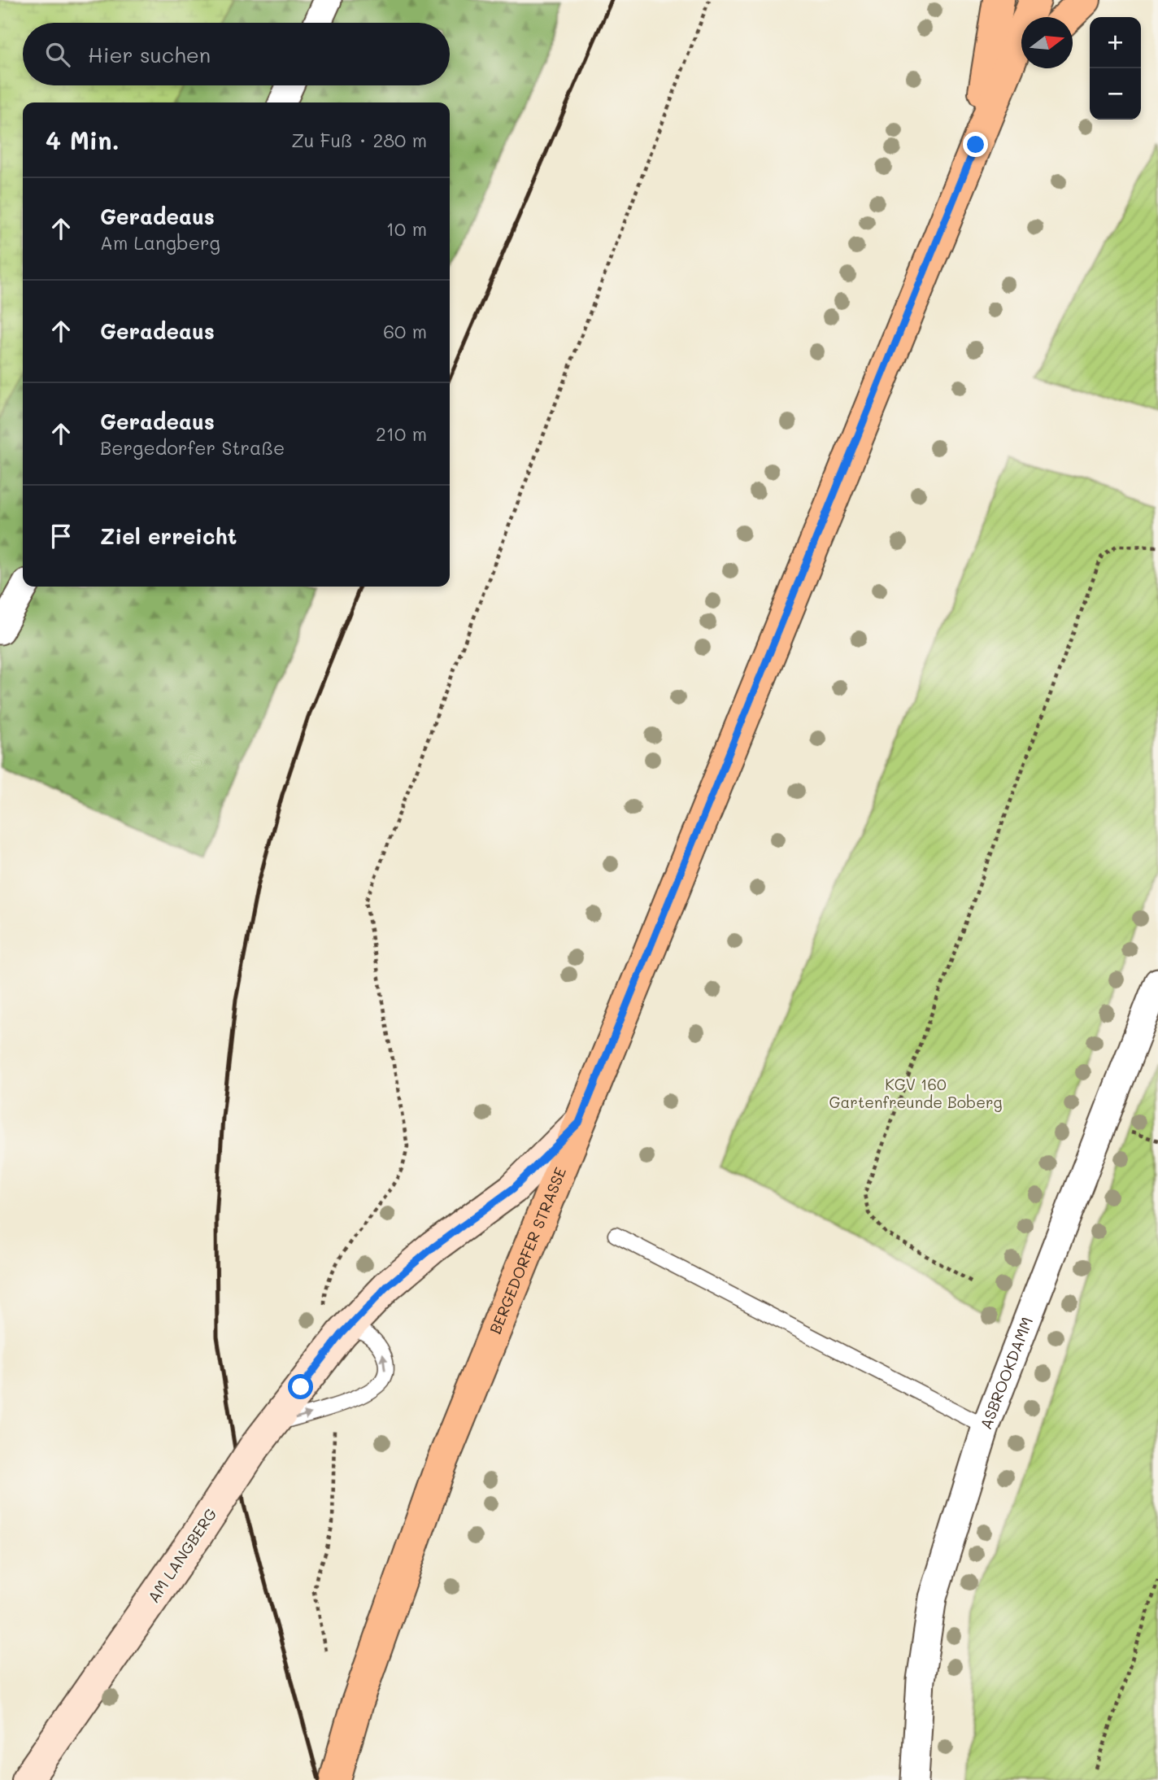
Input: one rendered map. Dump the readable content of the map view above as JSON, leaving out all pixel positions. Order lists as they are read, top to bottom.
{
  "streets": {
    "main road": ["BERGEDORFER STRASSE"],
    "street": ["ASBROOKDAMM", "AM LANGBERG"]
  },
  "crossings": [
    ["BERGEDORFER STRASSE", "AM LANGBERG"]
  ],
  "parks": ["KGV 160 Gartenfreunde Boberg"],
  "north": "right",
  "page": {
    "map_buttons": ["+", "−"],
    "search": "Hier suchen",
    "heading": ["4 Min.", "Zu Fuß · 280 m"],
    "list": [
      ["Geradeaus", "Am Langberg", "10 m"],
      ["Geradeaus", "60 m"],
      ["Geradeaus", "Bergedorfer Straße", "210 m"],
      "Ziel erreicht"
    ]
  }
}
